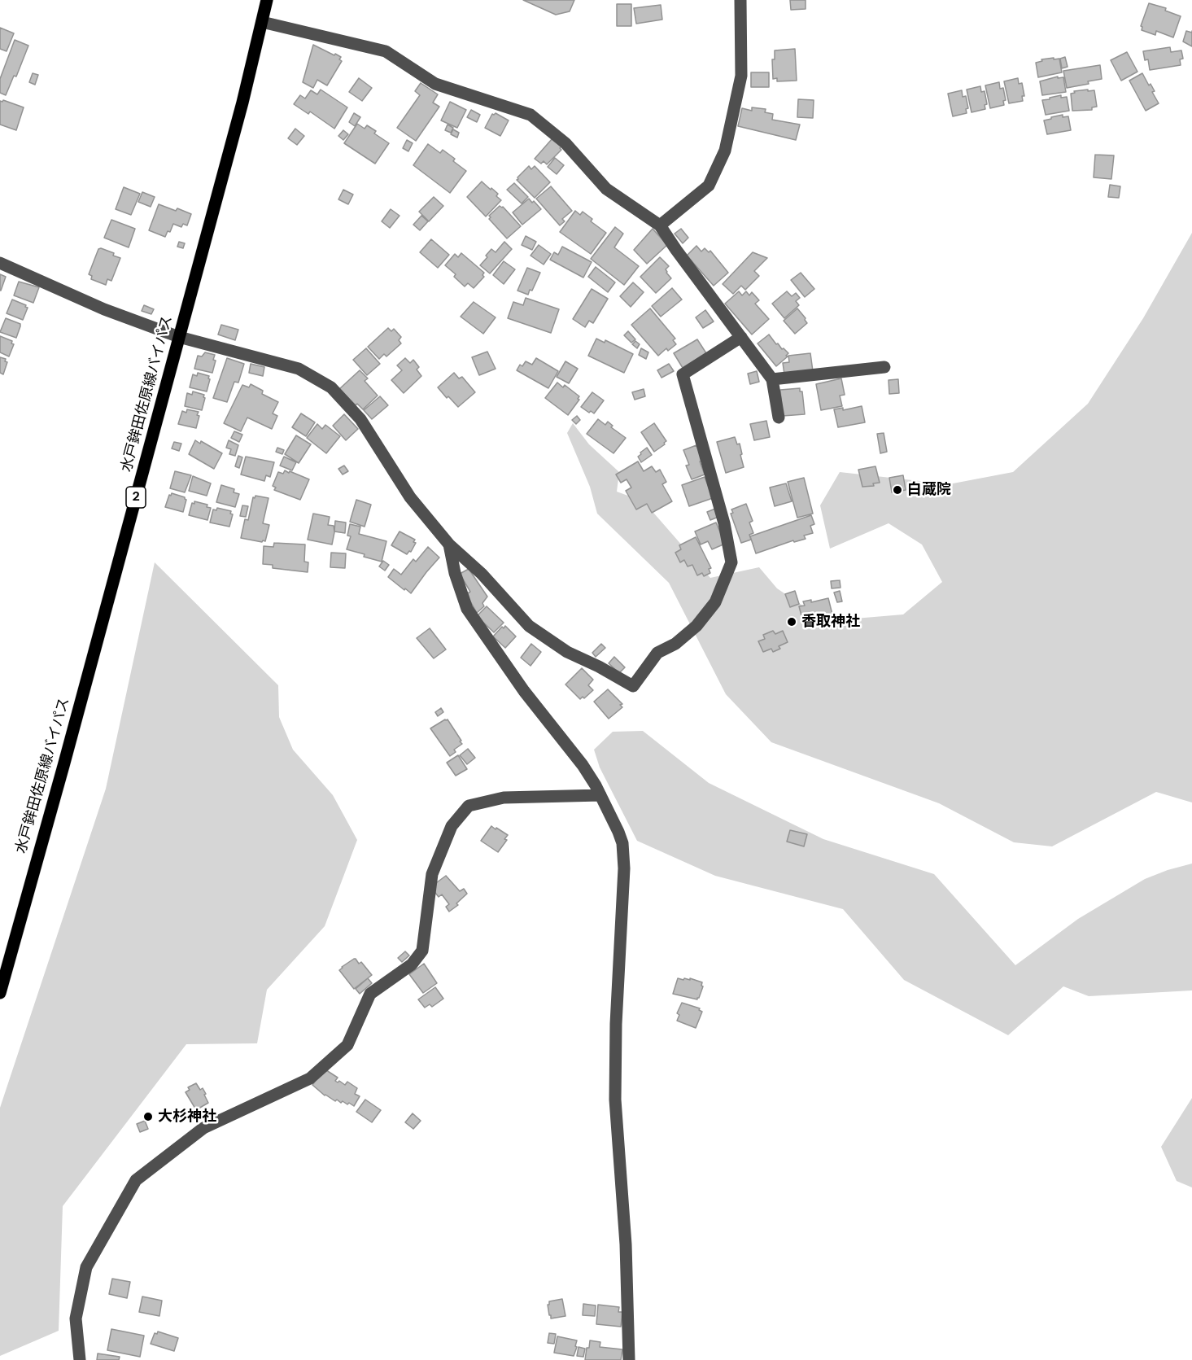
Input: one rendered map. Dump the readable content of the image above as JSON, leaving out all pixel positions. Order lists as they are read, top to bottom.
{
  "streets": {
    "main road": ["水戸鉾田佐原線バイパス", "2"]
  },
  "places": ["白蔵院", "香取神社", "大杉神社"]
}
